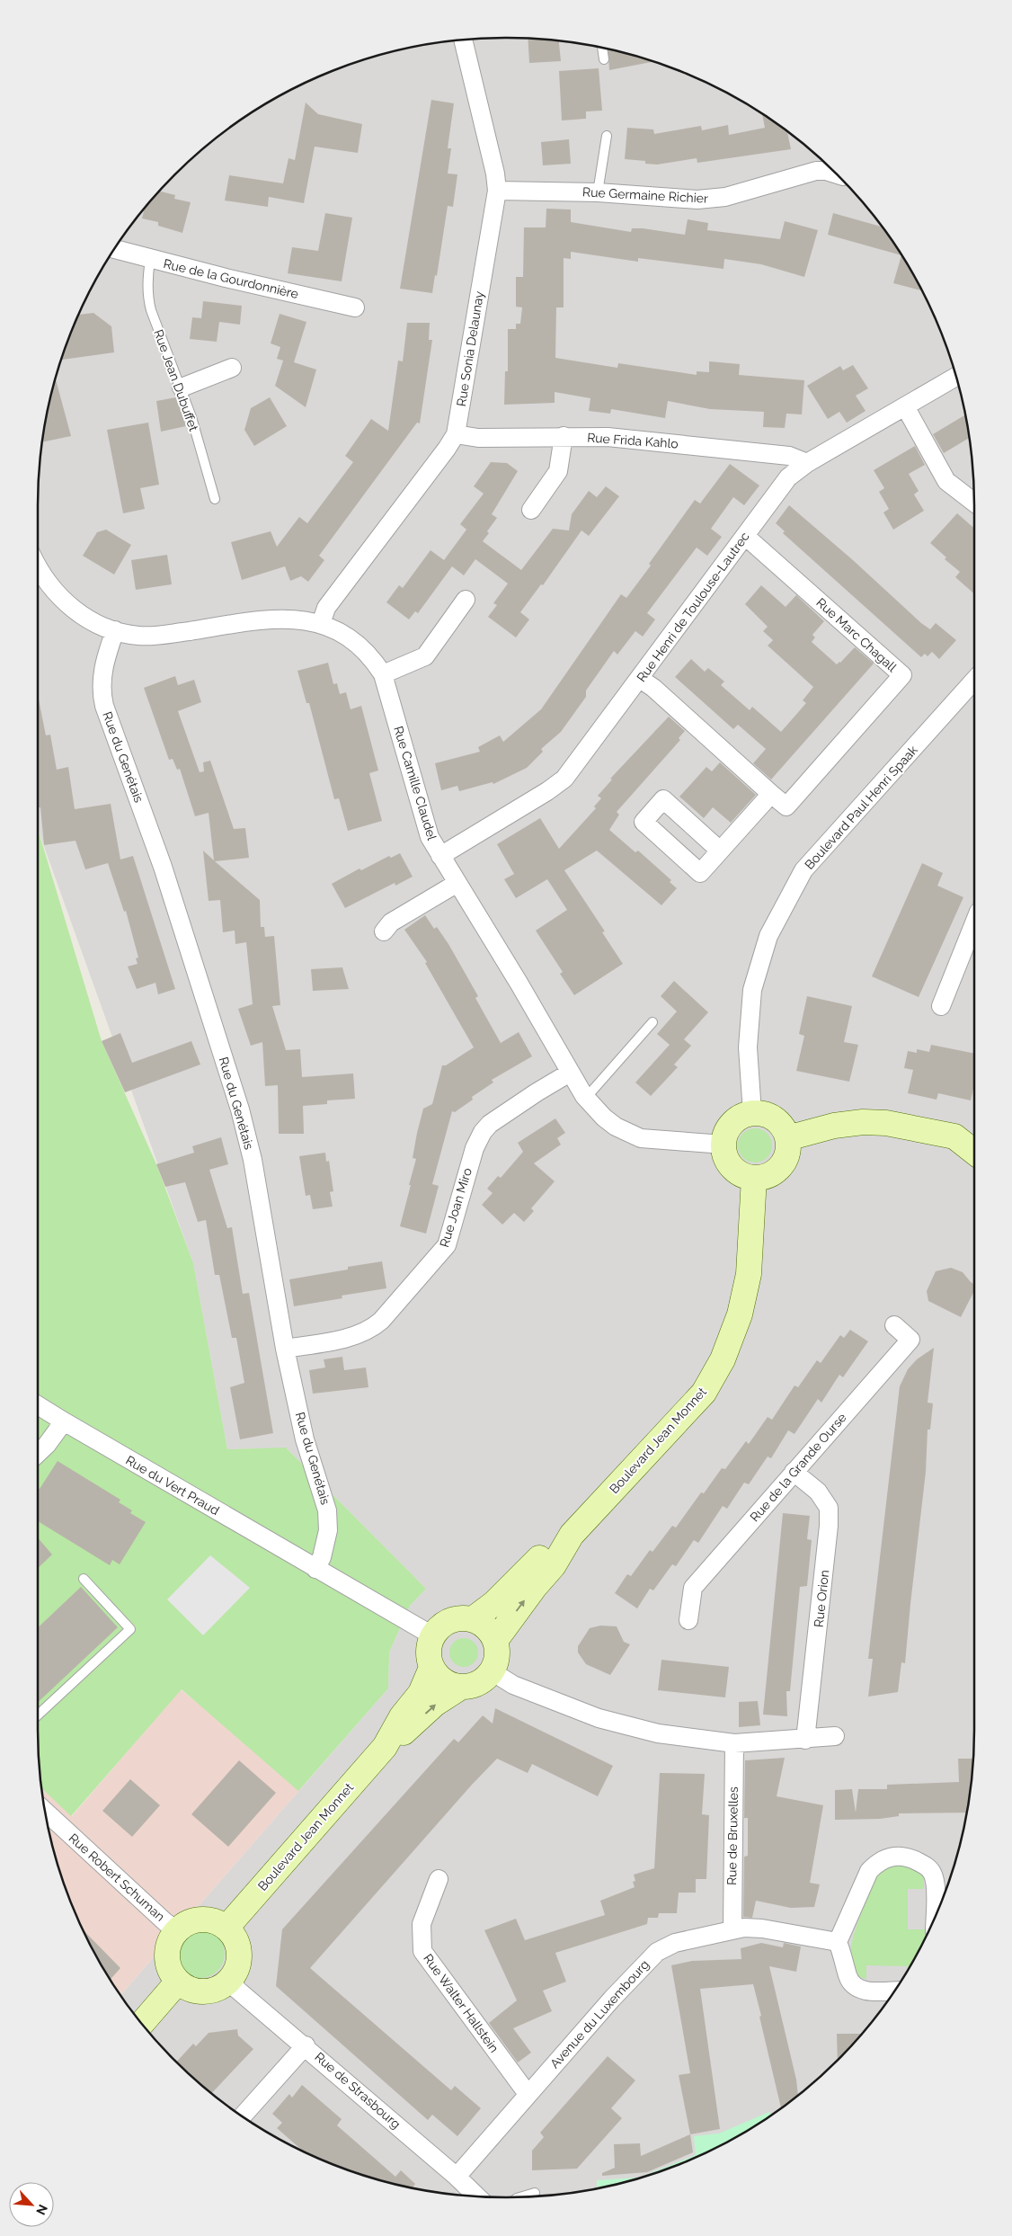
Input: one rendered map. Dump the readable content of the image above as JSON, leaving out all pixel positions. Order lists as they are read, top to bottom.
{
  "streets": {
    "street": [
      "Rue Germaine Richier",
      "Rue de la Gourdonnière",
      "Rue Sonia Delaunay",
      "Rue Frida Kahlo",
      "Rue Henri de Toulouse-Lautrec",
      "Rue Marc Chagall",
      "Rue du Genétais",
      "Rue Camille Claudel",
      "Boulevard Paul Henri Spaak",
      "Rue Joan Miro",
      "Boulevard Jean Monnet",
      "Rue de la Grande Ourse",
      "Rue du Vert Praud",
      "Rue Orion",
      "Rue de Bruxelles",
      "Rue Robert Schuman",
      "Rue Walter Hallstein",
      "Avenue du Luxembourg",
      "Rue de Strasbourg"
    ],
    "lane": ["Rue Jean Dubuffet"]
  },
  "crossings": [
    ["Rue Germaine Richier", "Rue Sonia Delaunay"],
    ["Rue de la Gourdonnière", "Rue Jean Dubuffet"],
    ["Rue Sonia Delaunay", "Rue Frida Kahlo"],
    ["Rue Sonia Delaunay", "Rue Camille Claudel"],
    ["Rue Frida Kahlo", "Rue Henri de Toulouse-Lautrec"],
    ["Rue Henri de Toulouse-Lautrec", "Rue Marc Chagall"],
    ["Rue Henri de Toulouse-Lautrec", "Rue Camille Claudel"],
    ["Rue du Genétais", "Rue Camille Claudel"],
    ["Rue du Genétais", "Rue Joan Miro"],
    ["Rue du Genétais", "Rue du Vert Praud"],
    ["Rue Camille Claudel", "Boulevard Paul Henri Spaak"],
    ["Rue Camille Claudel", "Rue Joan Miro"],
    ["Rue Camille Claudel", "Boulevard Jean Monnet"],
    ["Boulevard Paul Henri Spaak", "Boulevard Jean Monnet"],
    ["Boulevard Jean Monnet", "Rue Robert Schuman"],
    ["Boulevard Jean Monnet", "Rue de Strasbourg"],
    ["Rue de la Grande Ourse", "Rue Orion"],
    ["Rue de Bruxelles", "Avenue du Luxembourg"],
    ["Rue Robert Schuman", "Rue de Strasbourg"],
    ["Rue Walter Hallstein", "Avenue du Luxembourg"],
    ["Avenue du Luxembourg", "Rue de Strasbourg"]
  ],
  "north": "bottom right"
}
